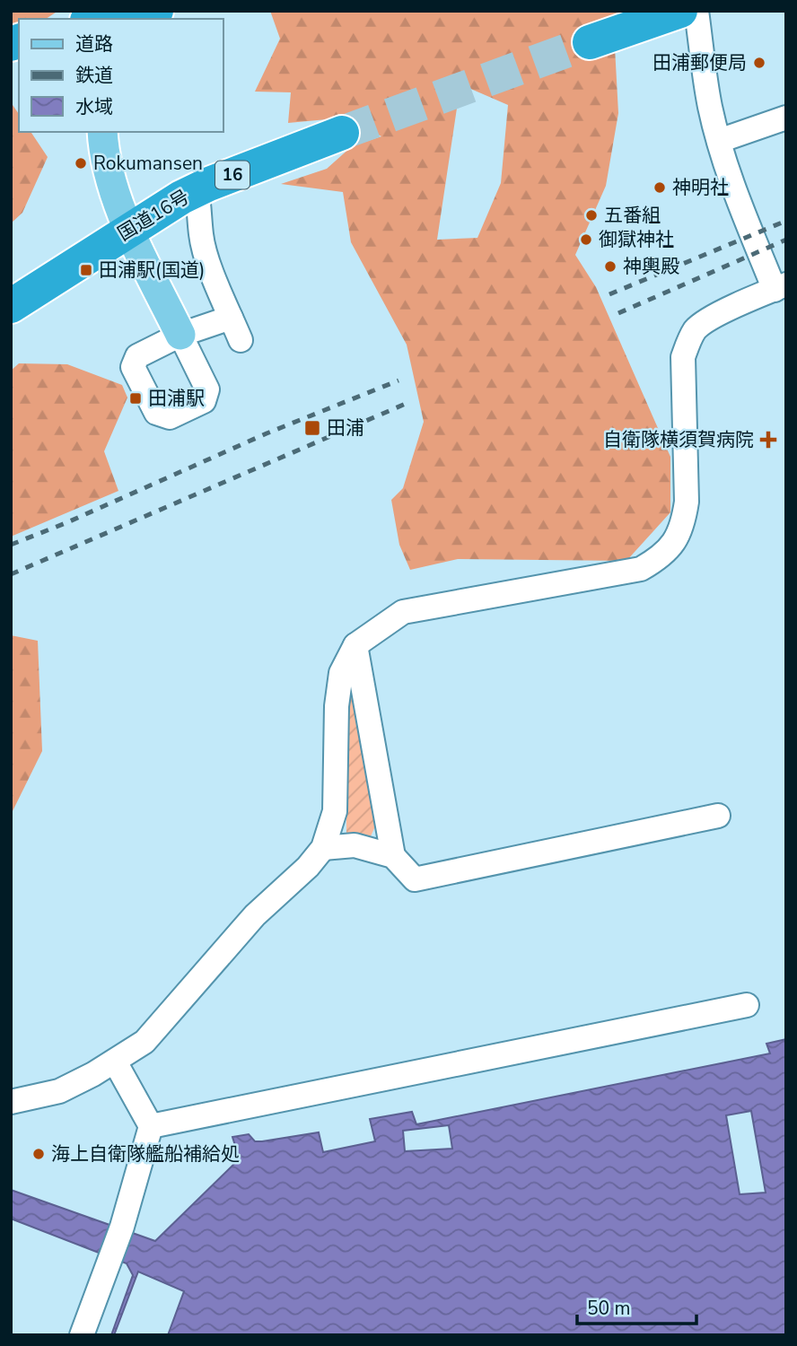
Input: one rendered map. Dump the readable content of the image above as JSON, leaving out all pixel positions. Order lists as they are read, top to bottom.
{
  "streets": {
    "highway": ["16", "国道16号"]
  },
  "places": {
    "other": [
      "田浦郵便局",
      "Rokumansen",
      "神明社",
      "五番組",
      "御獄神社",
      "神輿殿",
      "海上自衛隊艦船補給処"
    ],
    "transit": ["田浦駅(国道)", "田浦駅", "田浦"],
    "health": ["自衛隊横須賀病院"]
  },
  "legend": ["道路", "鉄道", "水域"],
  "scale_bar": "50 m"
}
